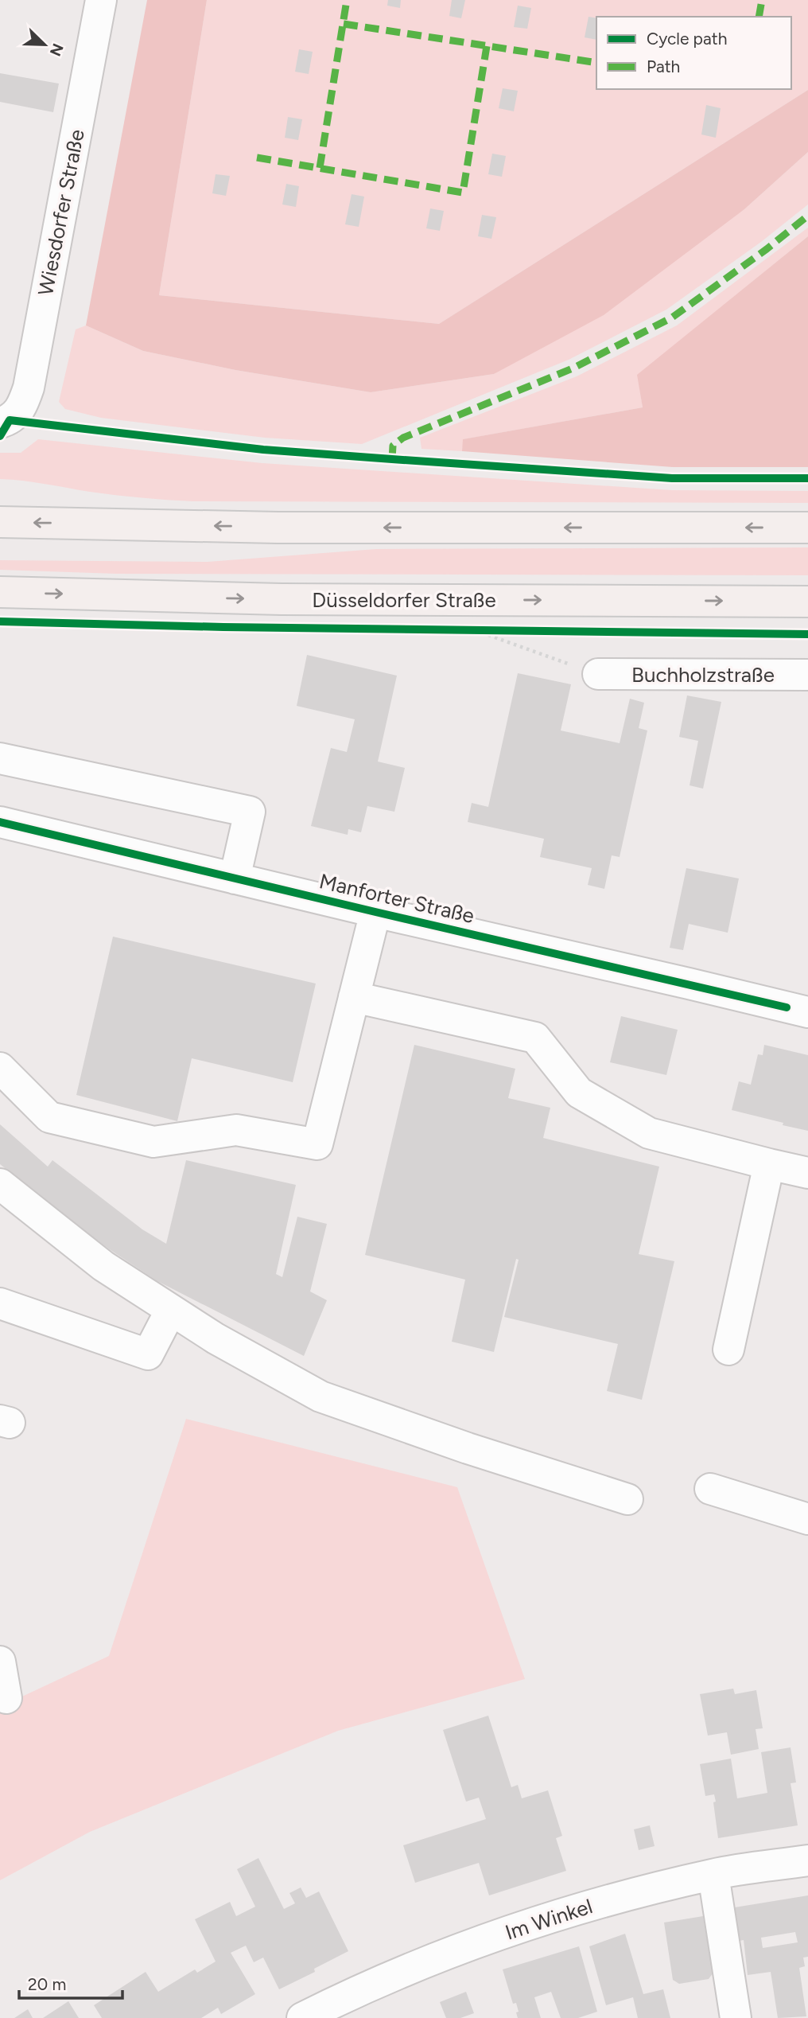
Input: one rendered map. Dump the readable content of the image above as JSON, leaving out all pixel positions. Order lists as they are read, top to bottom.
{
  "streets": {
    "main road": ["Düsseldorfer Straße"],
    "street": [
      "Wiesdorfer Straße",
      "Buchholzstraße",
      "Manforter Straße",
      "Im Winkel"
    ]
  },
  "legend": ["Cycle path", "Path"],
  "scale_bar": "20 m",
  "north": "bottom right"
}
